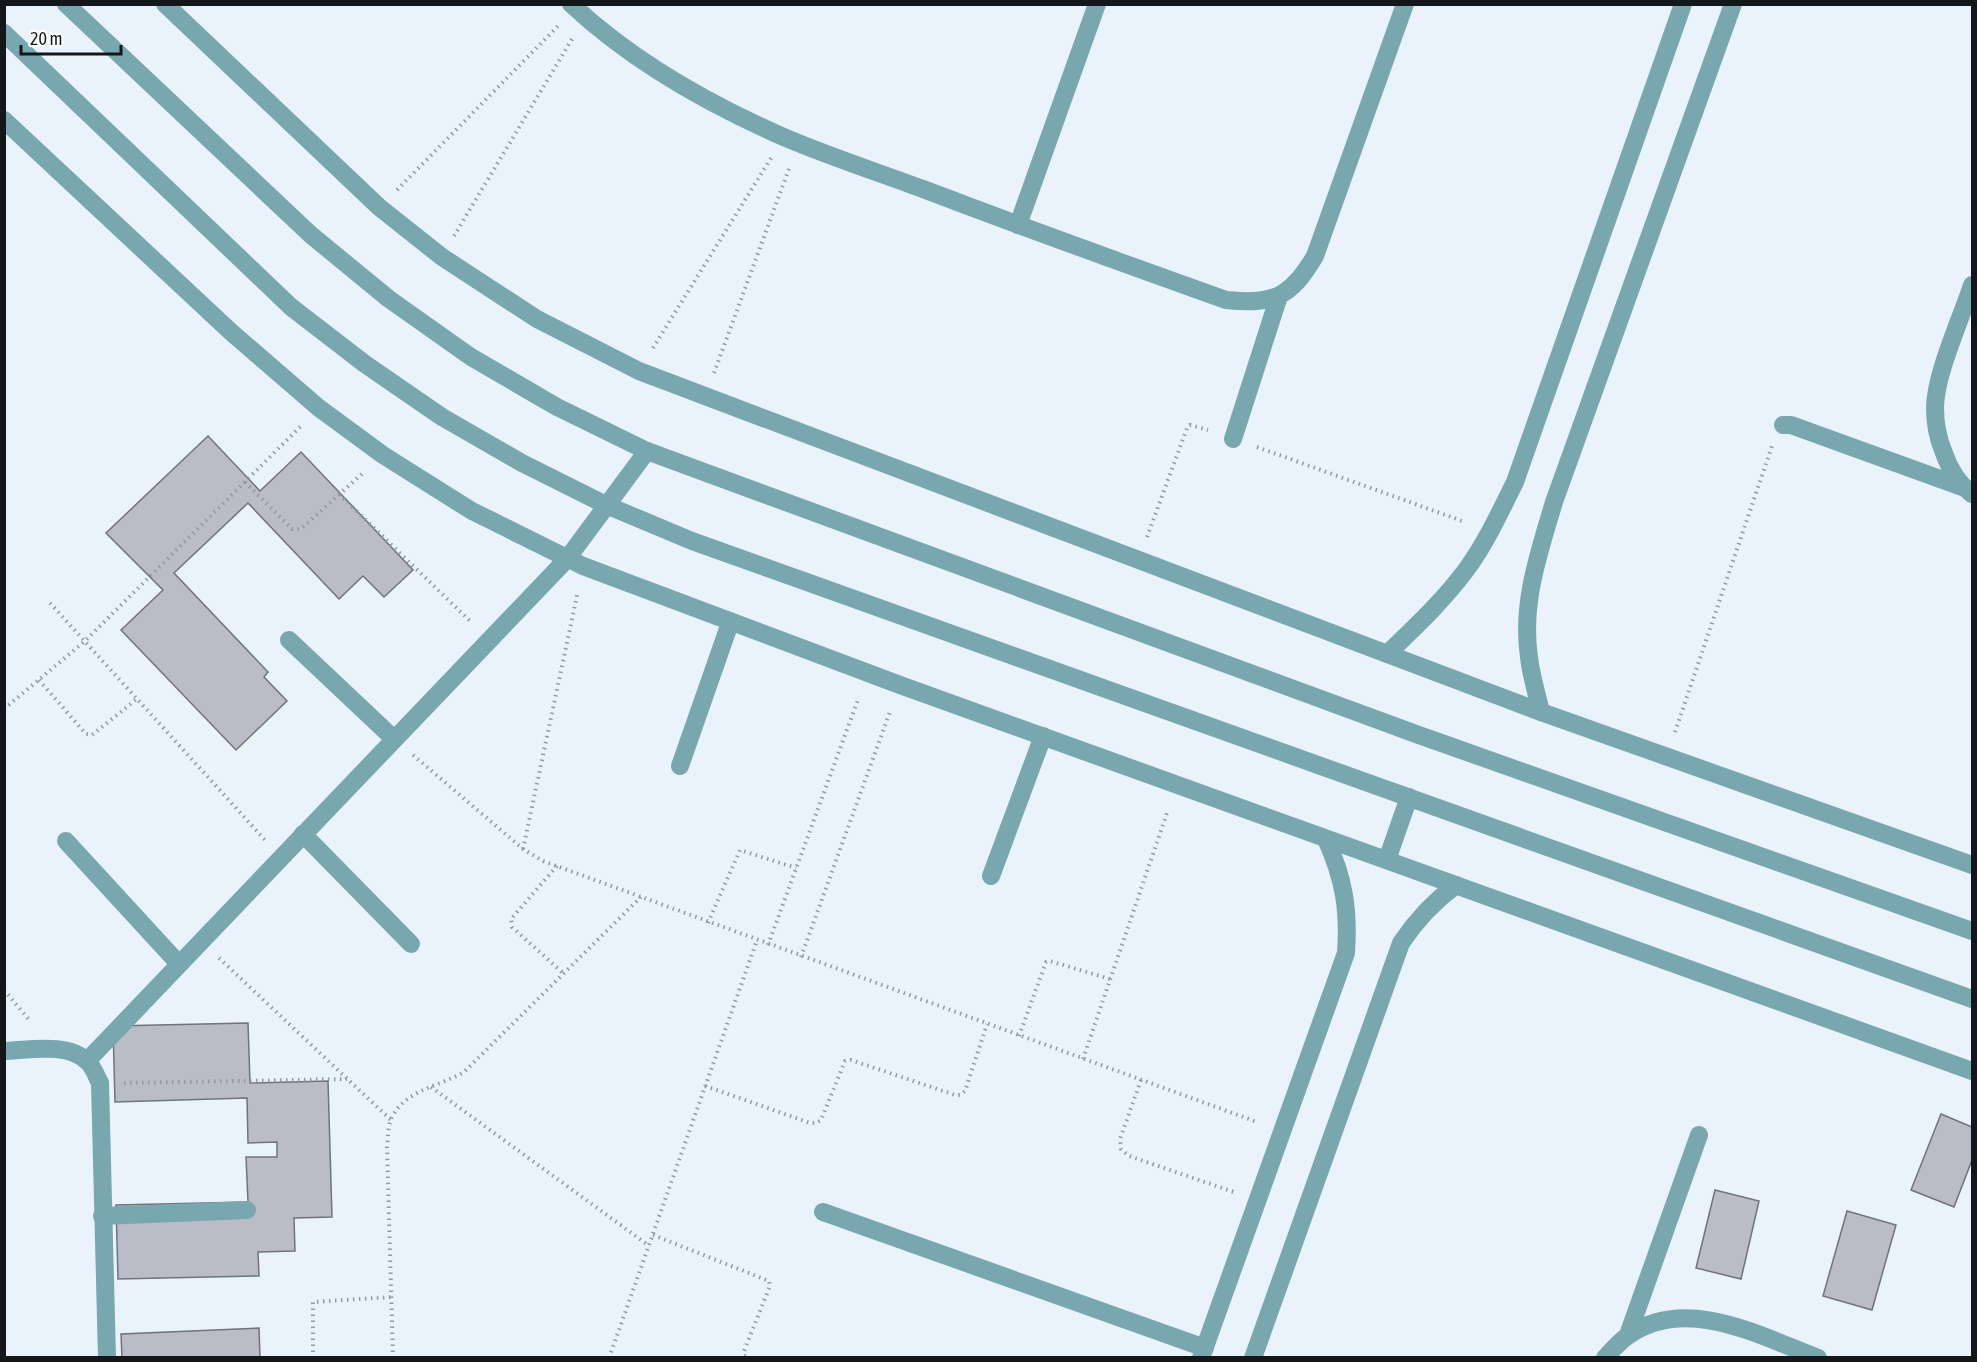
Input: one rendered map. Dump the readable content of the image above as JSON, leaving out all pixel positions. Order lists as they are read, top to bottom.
{
  "scale_bar": "20 m"
}
